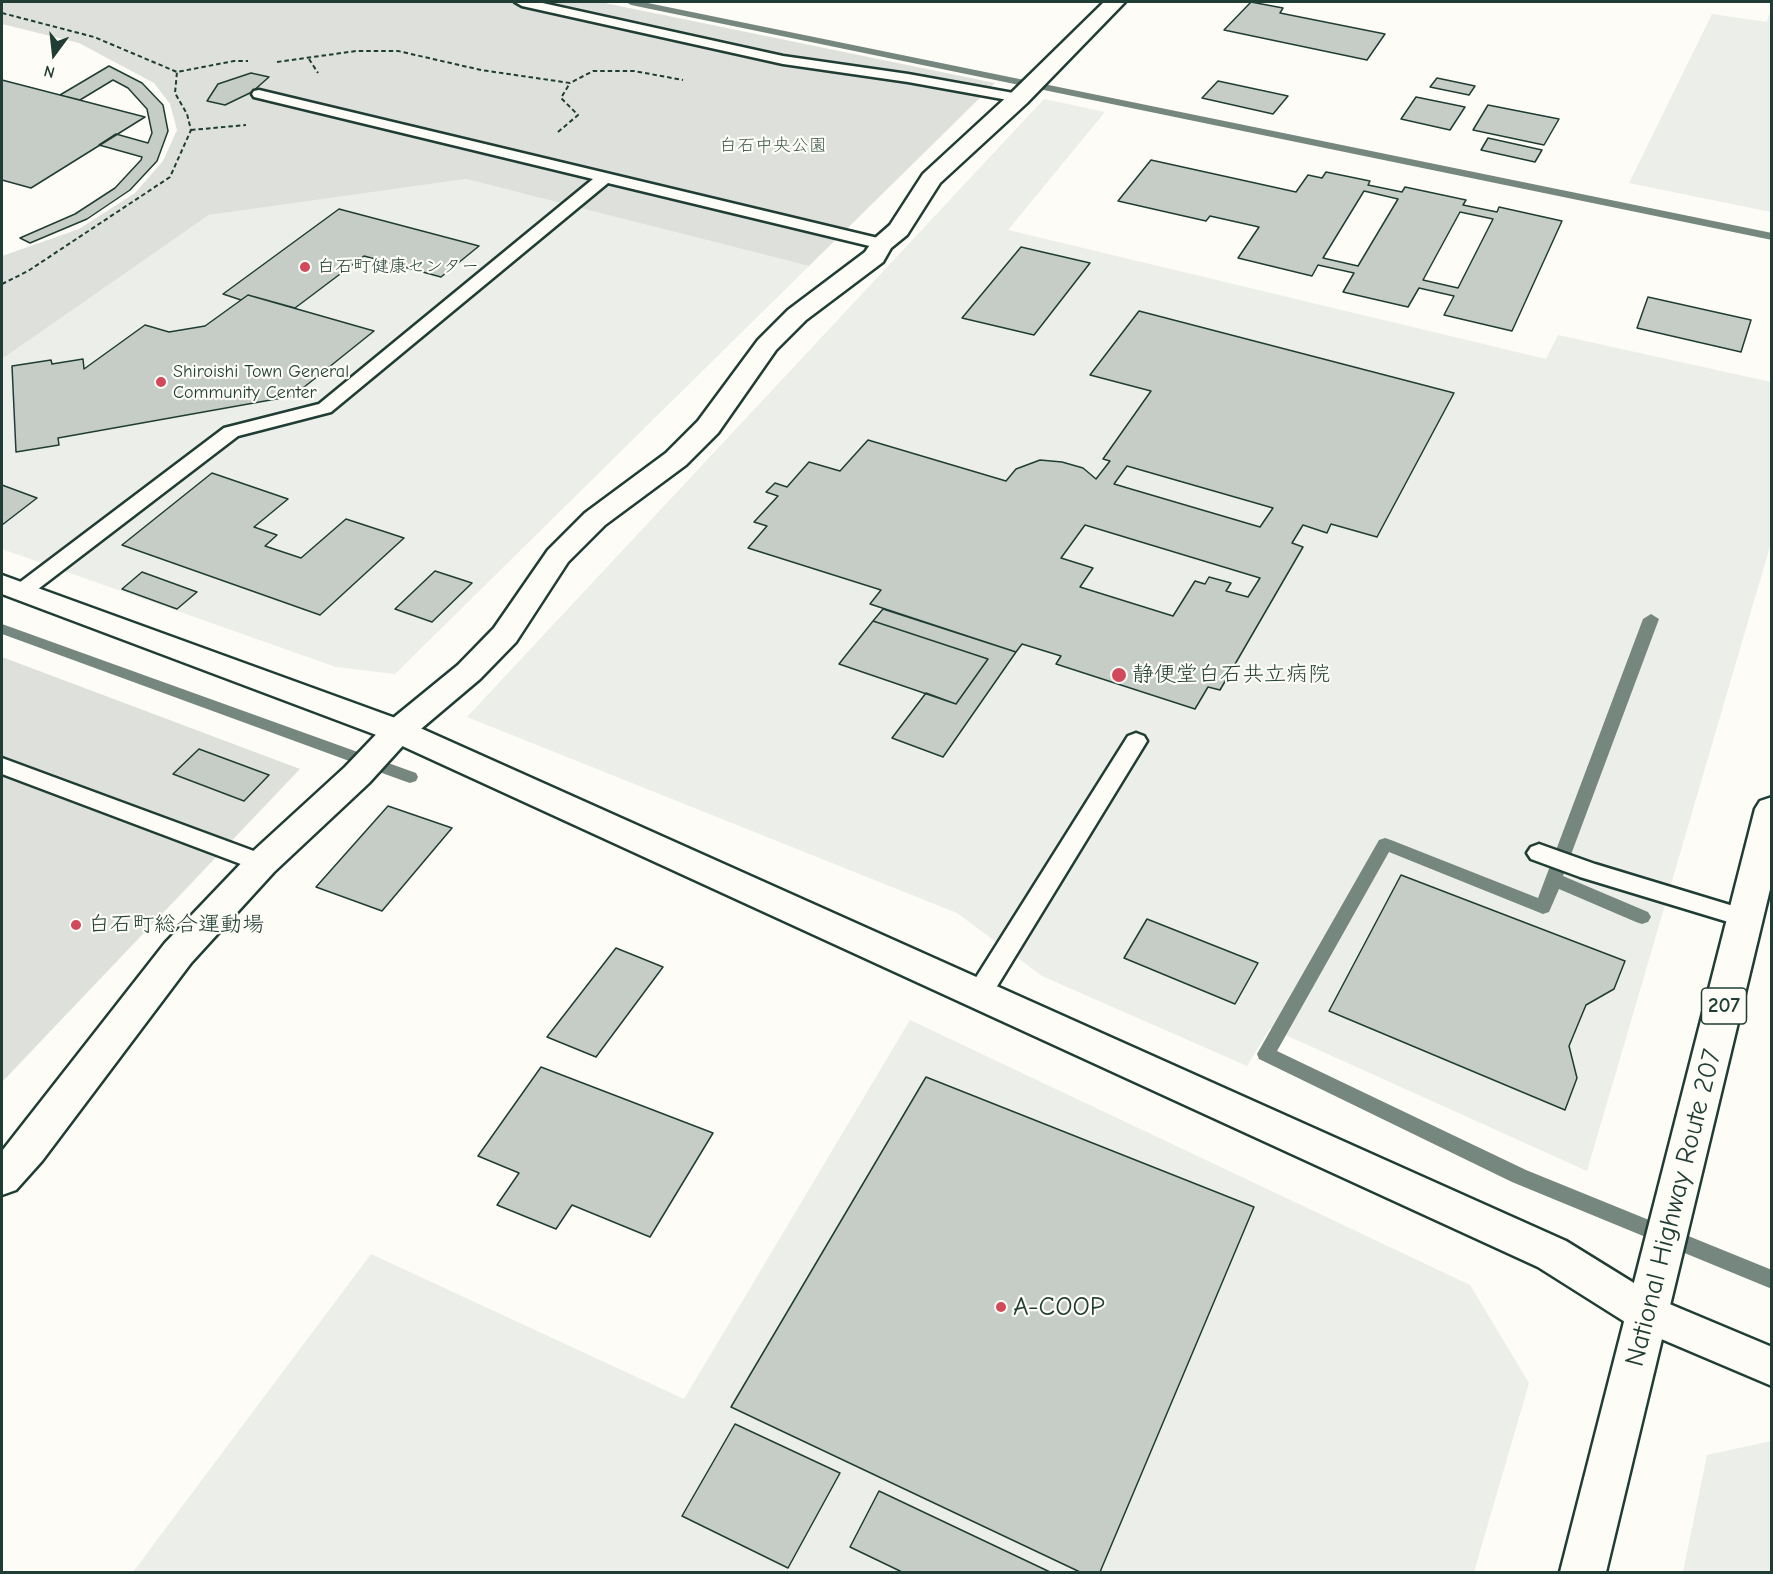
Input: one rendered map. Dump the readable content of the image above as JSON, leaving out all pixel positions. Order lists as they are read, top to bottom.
{
  "streets": {
    "main road": ["207", "National Highway Route 207"]
  },
  "parks": ["白石中央公園"],
  "places": [
    "白石町健康センター",
    "Shiroishi Town General Community Center",
    "静便堂白石共立病院",
    "白石町総合運動場",
    "A-COOP"
  ],
  "north": "bottom"
}
